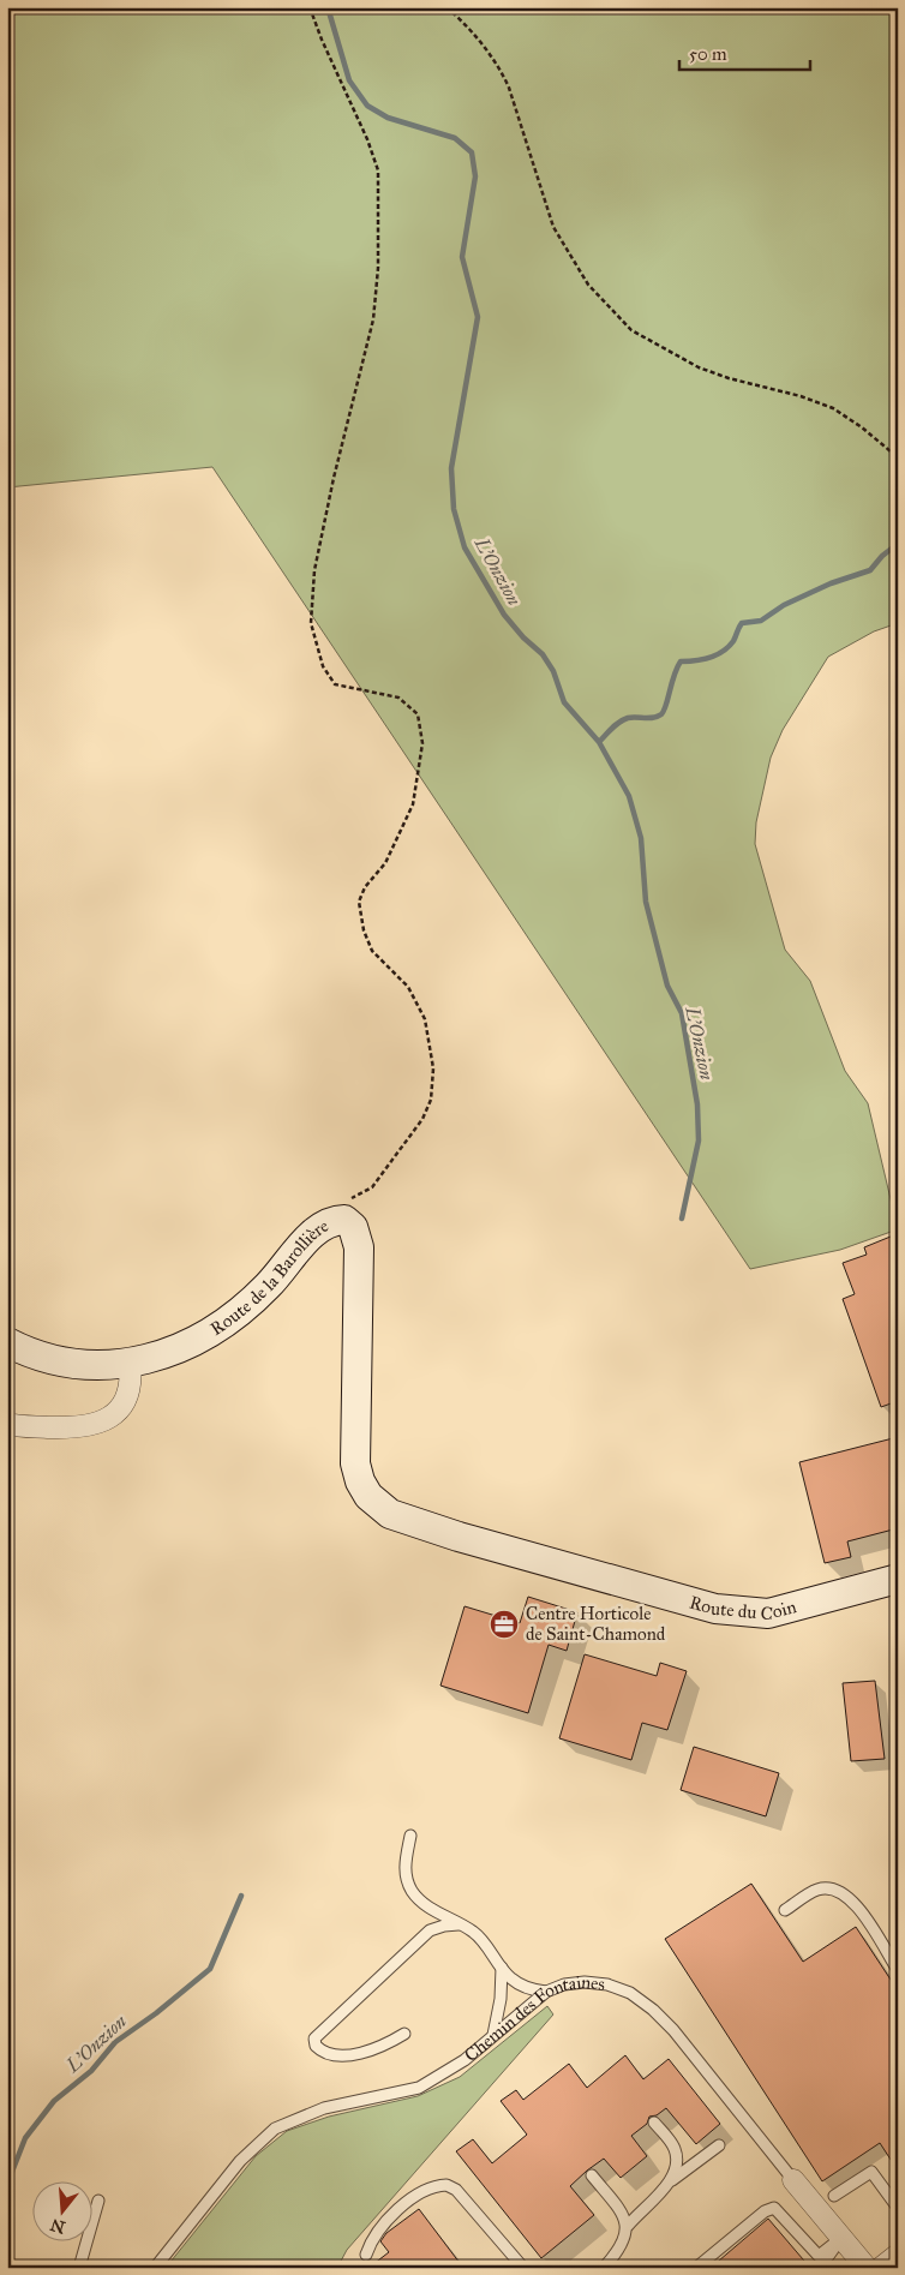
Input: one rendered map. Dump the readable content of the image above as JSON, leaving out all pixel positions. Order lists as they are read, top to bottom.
{
  "streets": {
    "main road": ["Route de la Barollière", "Route du Coin"],
    "street": ["Chemin des Fontaines"]
  },
  "crossings": [
    ["Route de la Barollière", "Route du Coin"]
  ],
  "water": ["L'Onzion"],
  "places": {
    "office": ["Centre Horticole de Saint-Chamond"]
  },
  "scale_bar": "50 m",
  "north": "bottom"
}
